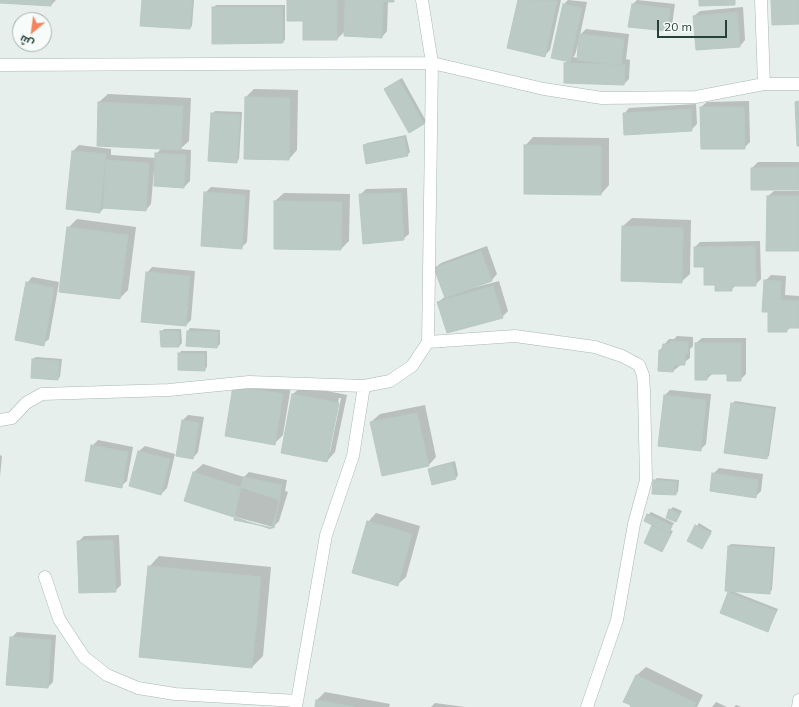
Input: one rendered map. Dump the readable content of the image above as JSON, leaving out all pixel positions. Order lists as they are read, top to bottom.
{
  "scale_bar": "20 m",
  "north": "bottom left"
}
